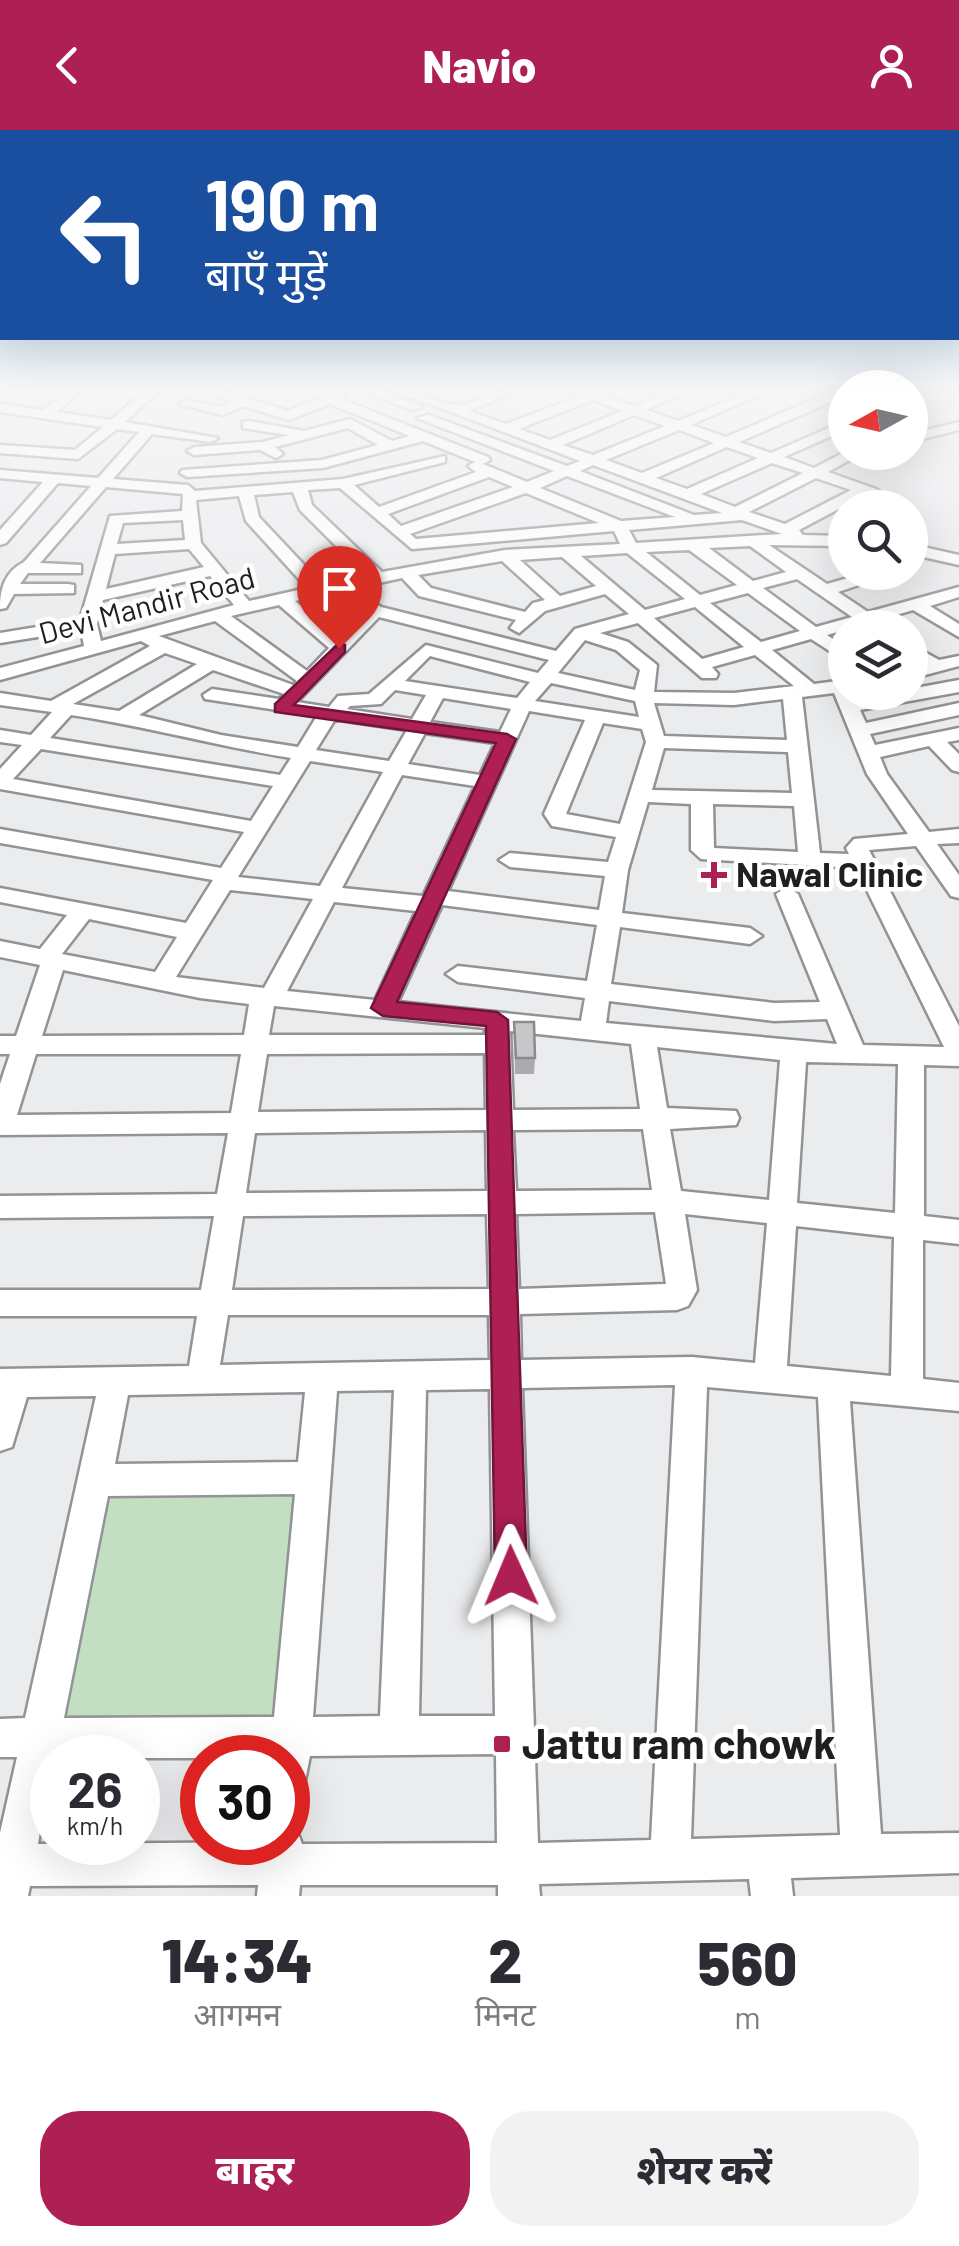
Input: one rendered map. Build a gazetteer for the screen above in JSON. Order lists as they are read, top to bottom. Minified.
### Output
{"streets":{"street":["Devi Mandir Road"]},"places":{"health":["Nawal Clinic"],"transit":["Jattu ram chowk"]},"north":"left","page":{"header":"Navio","turn":["190 m","बाएँ मुड़ें"],"speed":"26 km/h","limit":"30","eta":["14:34","आगमन","2","मिनट","560","m"],"buttons":["बाहर","शेयर करें"]}}
